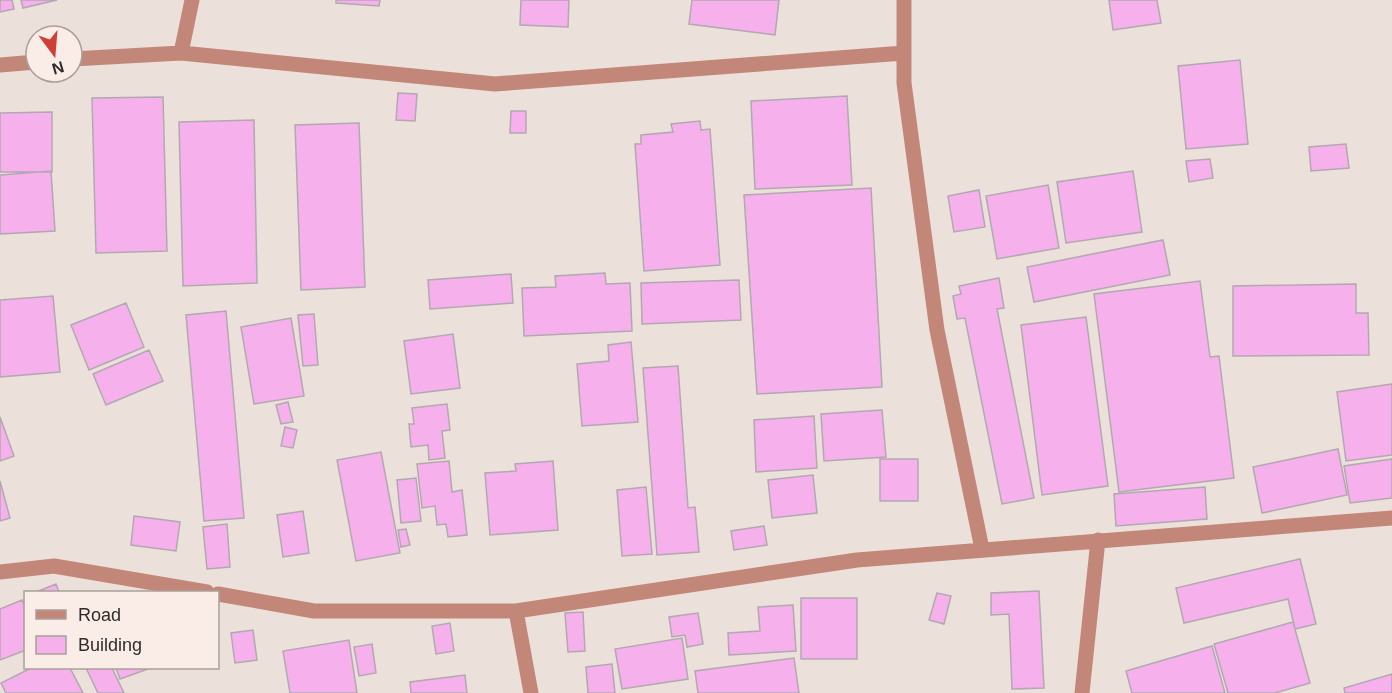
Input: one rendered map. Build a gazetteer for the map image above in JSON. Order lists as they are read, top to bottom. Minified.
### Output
{"legend":["Road","Building"],"north":"bottom"}
